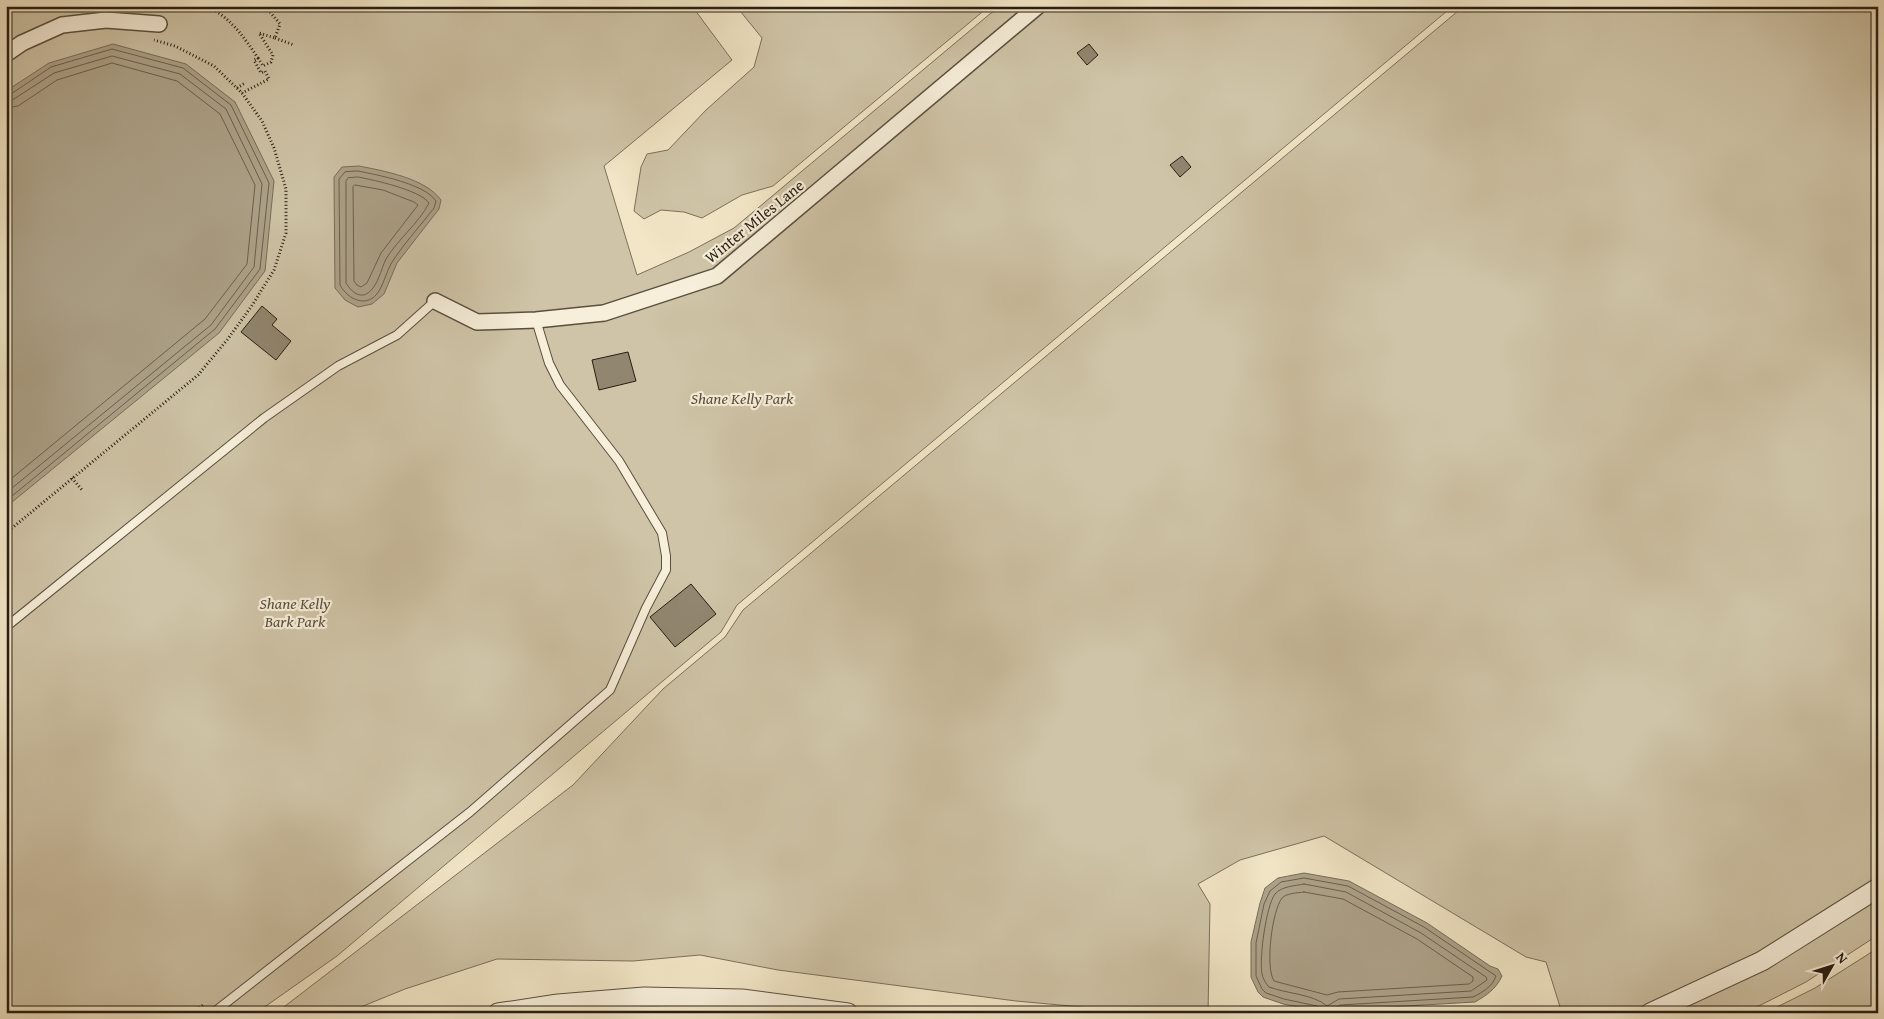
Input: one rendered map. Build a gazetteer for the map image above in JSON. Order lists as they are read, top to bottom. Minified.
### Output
{"streets":{"street":["Winter Miles Lane"]},"parks":["Shane Kelly Park","Shane Kelly Bark Park"],"north":"top right"}
